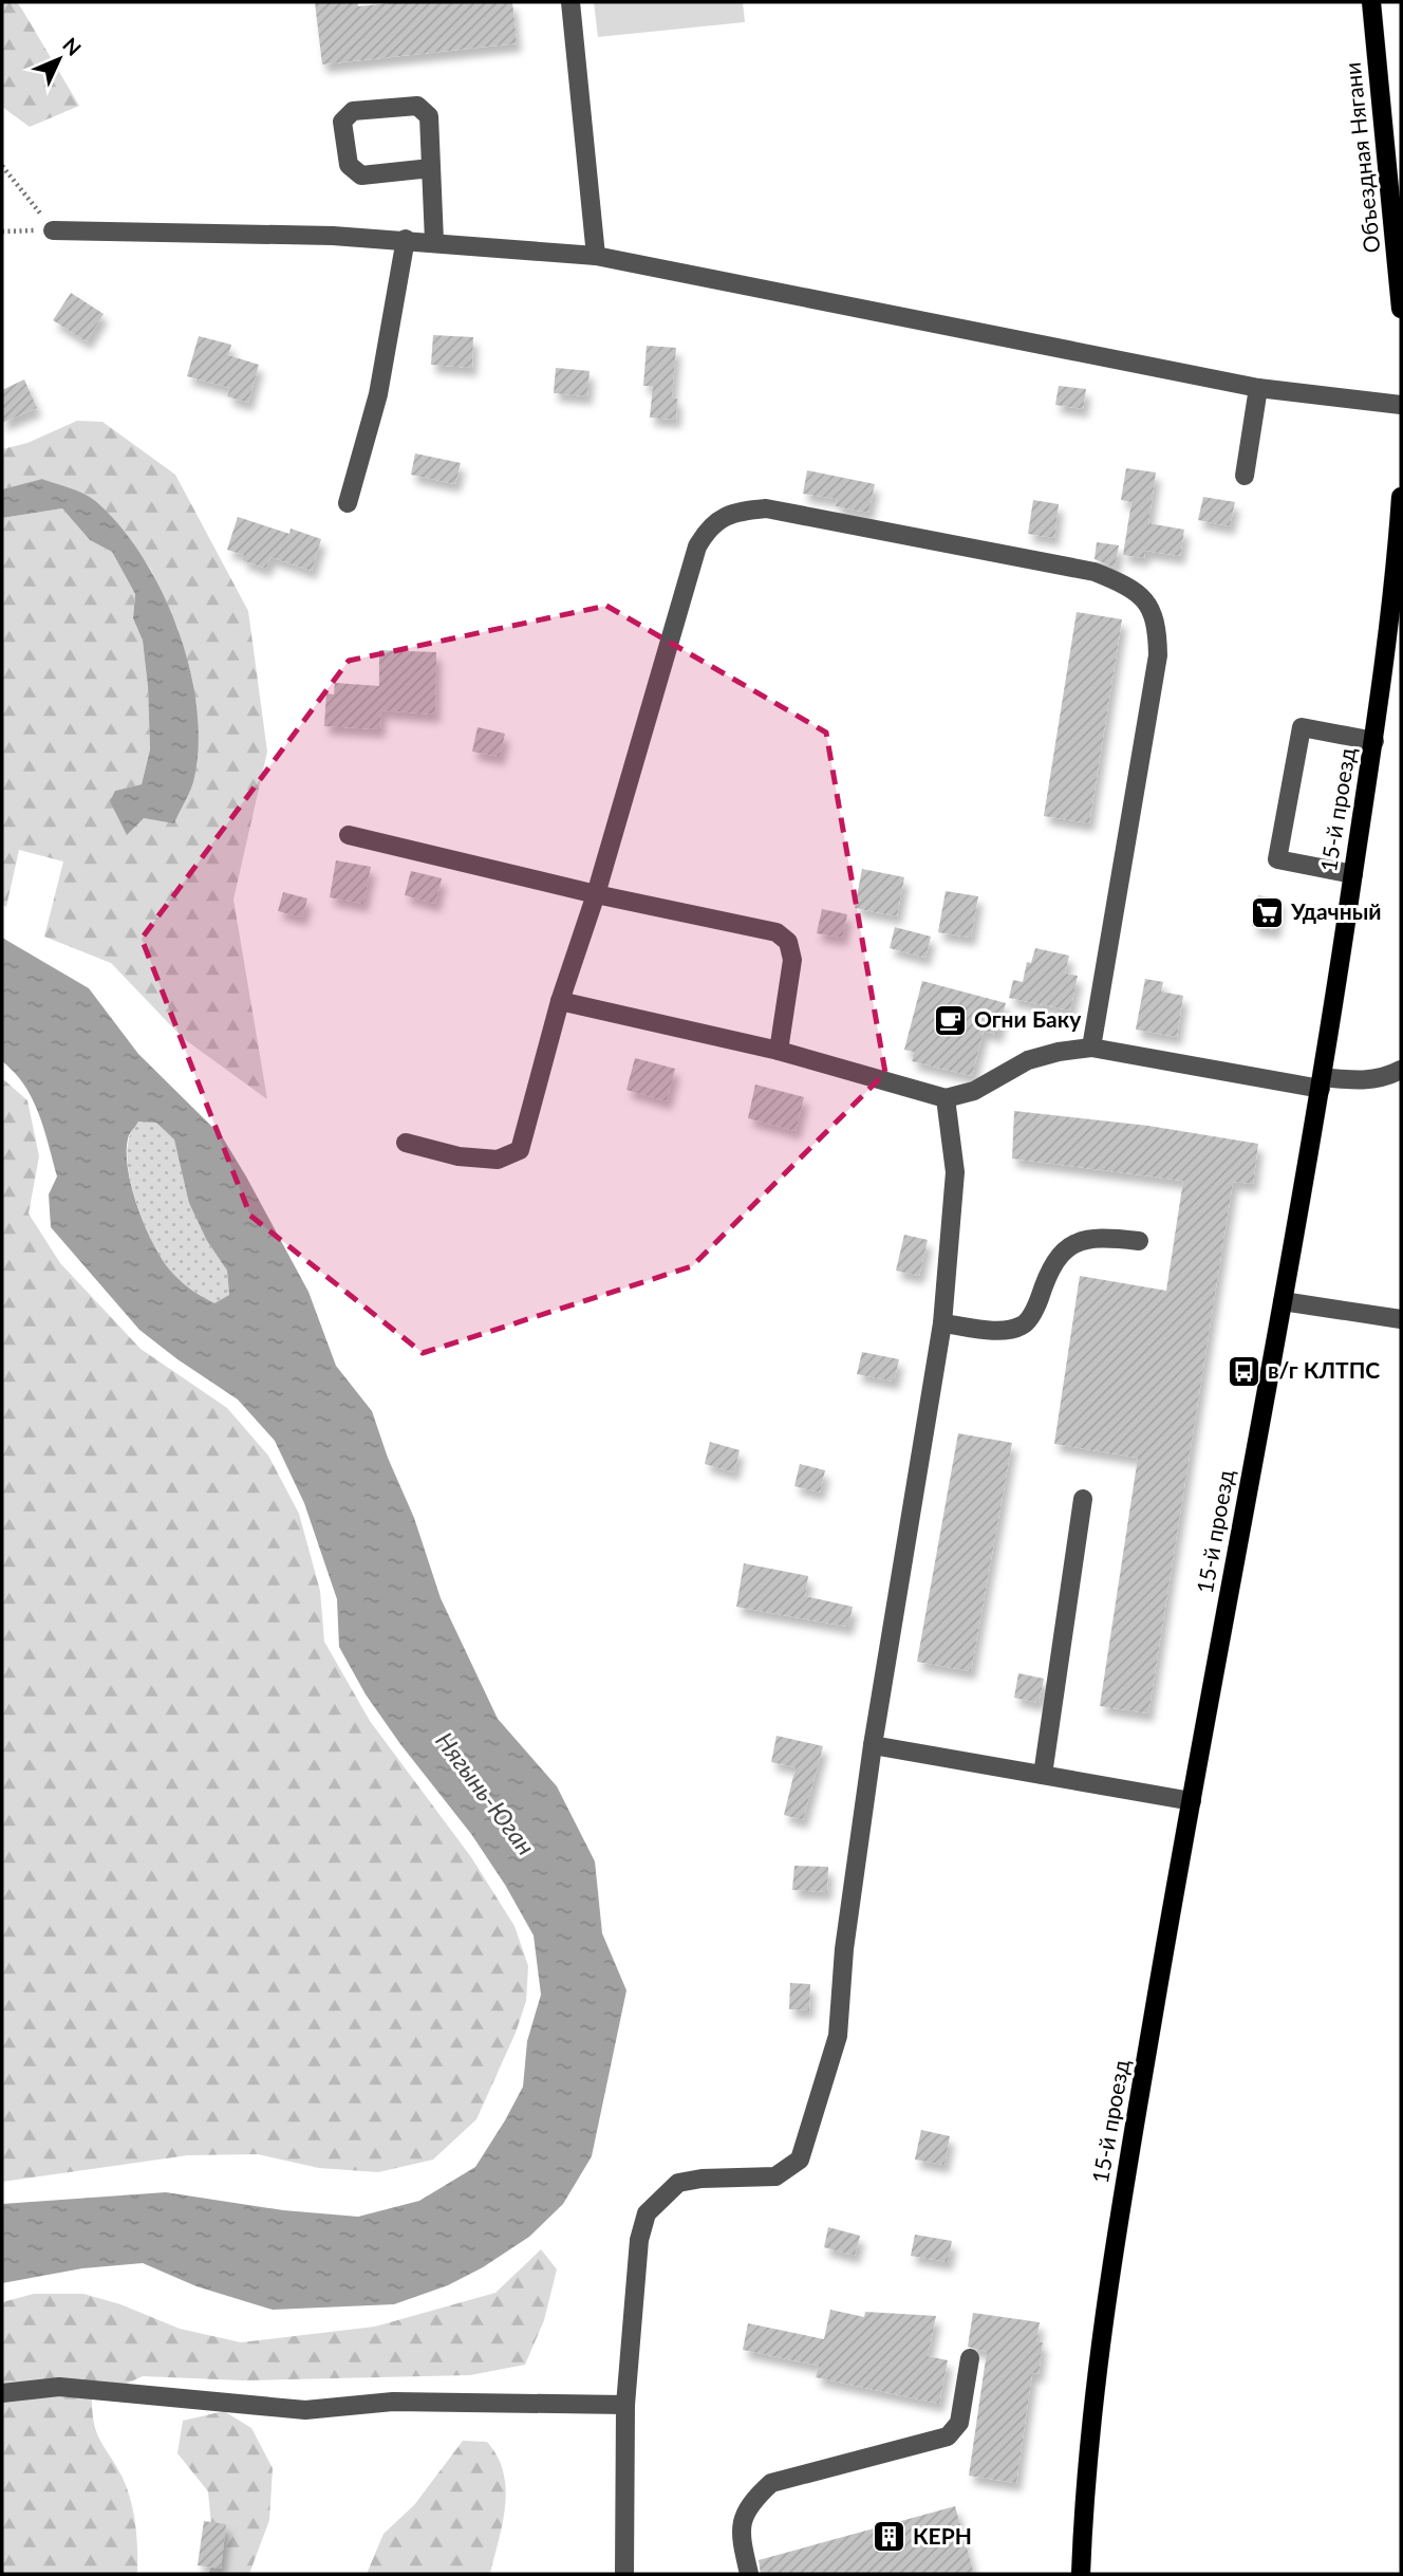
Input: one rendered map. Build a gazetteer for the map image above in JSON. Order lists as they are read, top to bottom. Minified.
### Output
{"streets":{"main road":["Объездная Нягани","15-й проезд"]},"water":["Нягынь-Юган"],"places":{"supermarket":["Удачный"],"cafe":["Огни Баку"],"bus stop":["в/г КЛТПС"],"building":["КЕРН"]},"north":"top right"}
